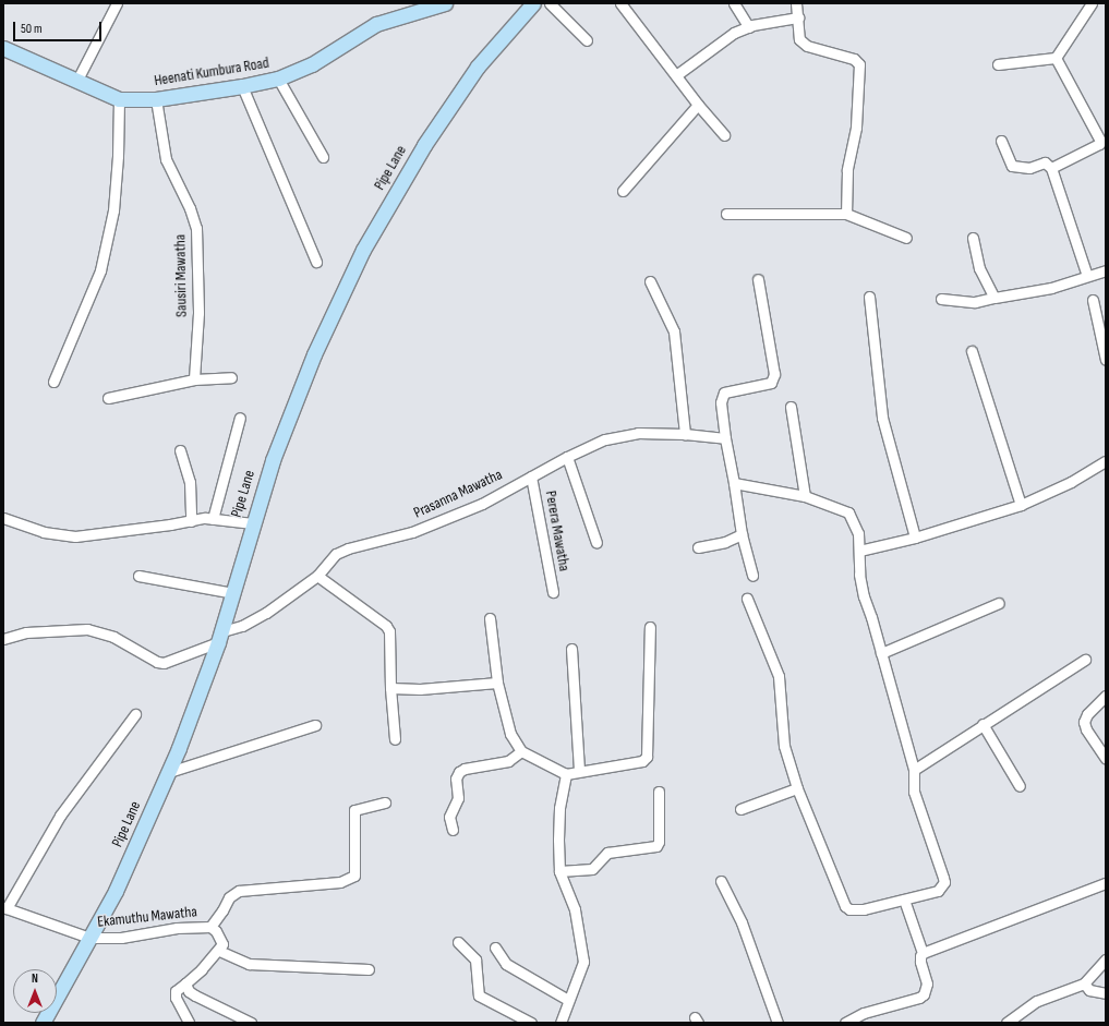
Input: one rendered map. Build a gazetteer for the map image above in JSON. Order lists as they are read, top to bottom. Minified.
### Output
{"streets":{"street":["Heenati Kumbura Road","Pipe Lane","Sausiri Mawatha","Prasanna Mawatha","Perera Mawatha","Ekamuthu Mawatha"]},"crossings":[["Heenati Kumbura Road","Sausiri Mawatha"],["Pipe Lane","Prasanna Mawatha"],["Pipe Lane","Ekamuthu Mawatha"],["Prasanna Mawatha","Perera Mawatha"]],"scale_bar":"50 m","north":"top"}
